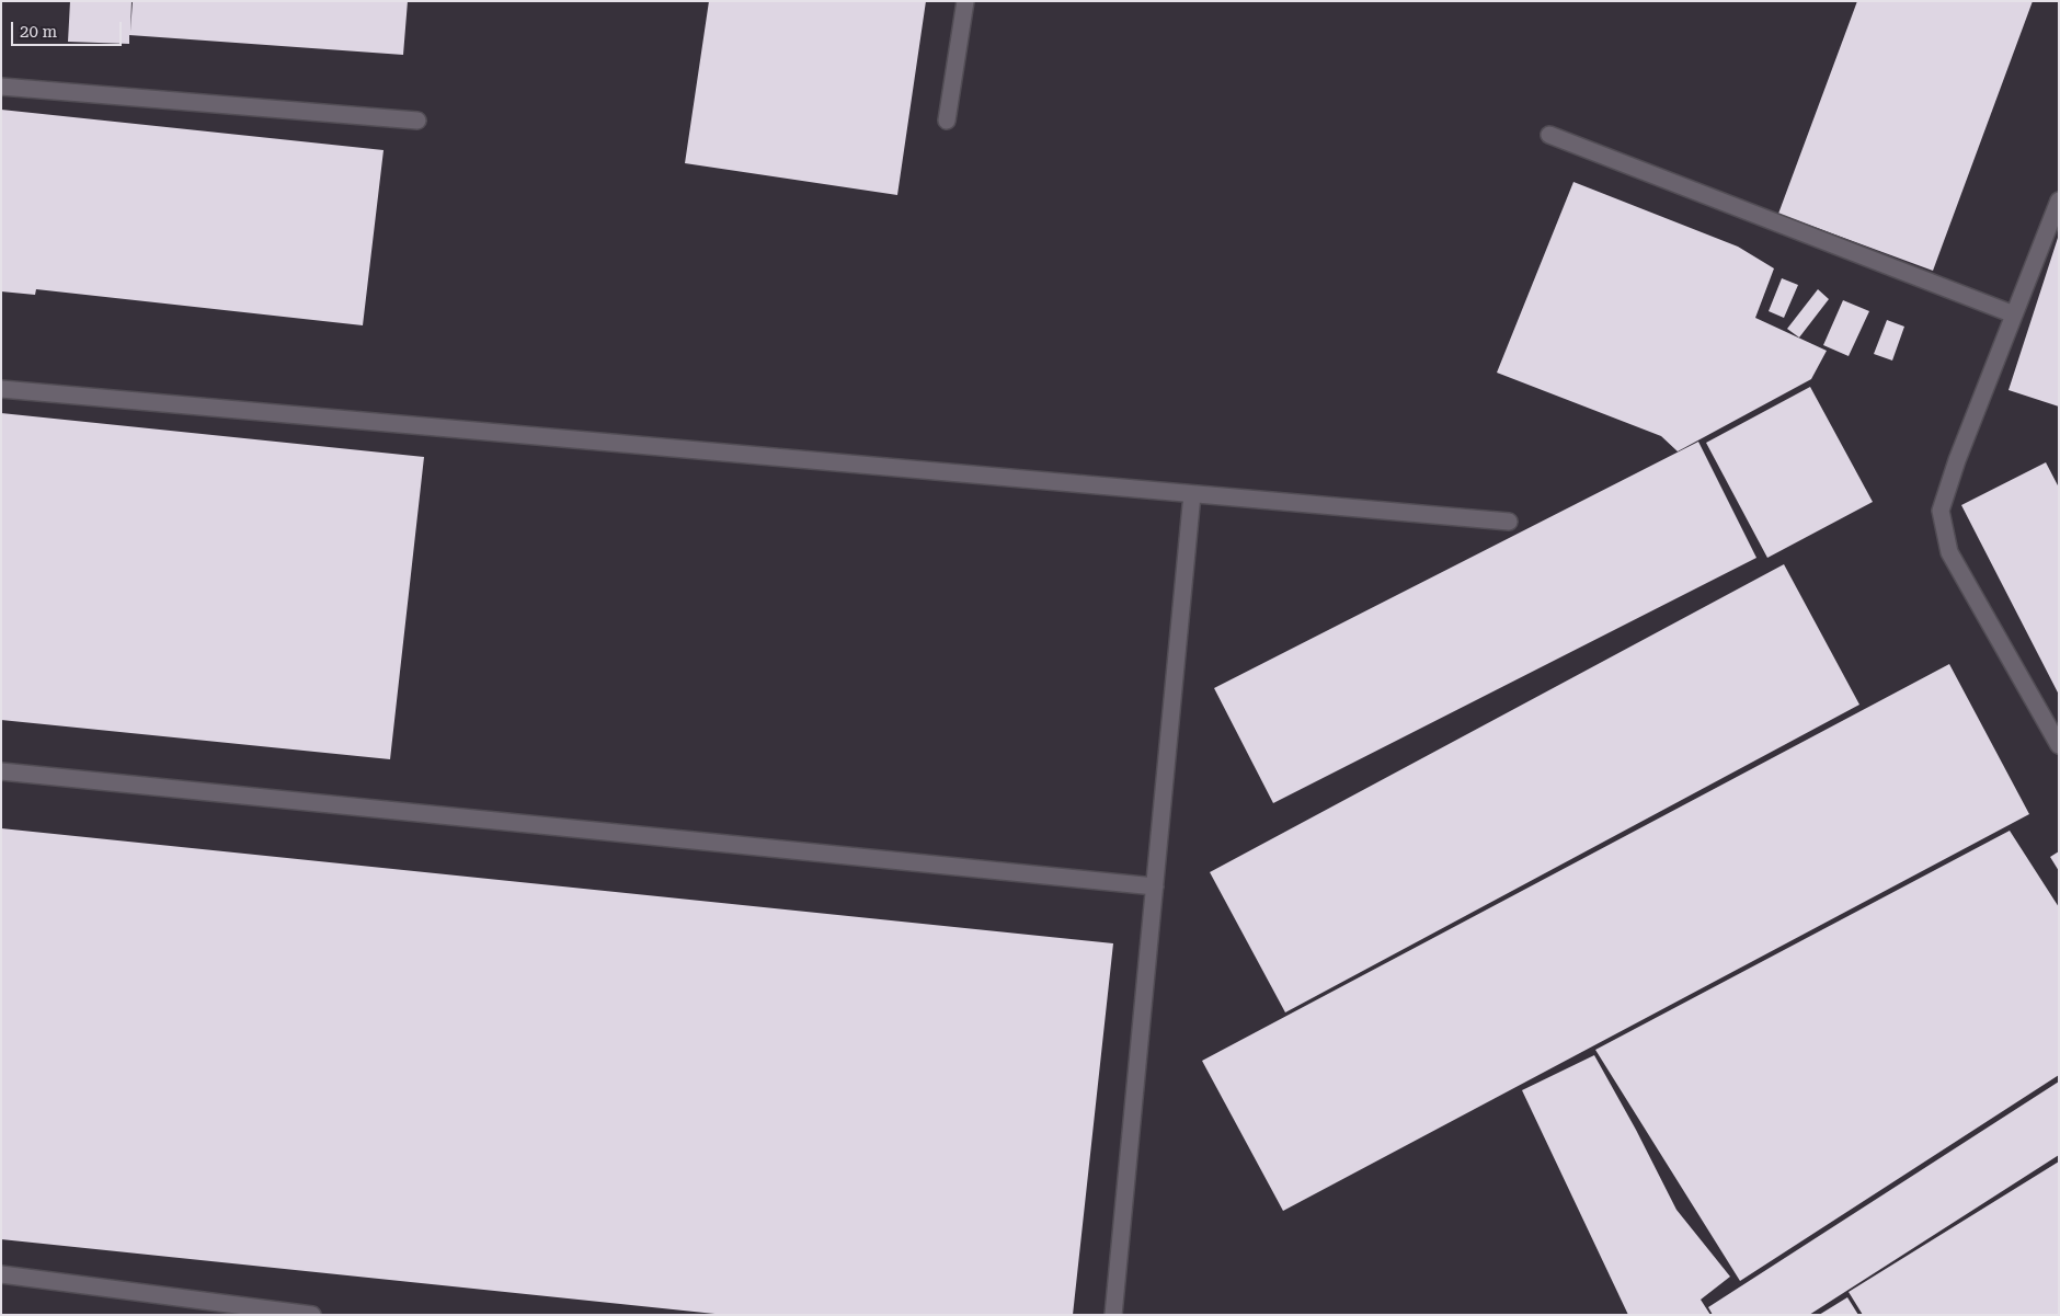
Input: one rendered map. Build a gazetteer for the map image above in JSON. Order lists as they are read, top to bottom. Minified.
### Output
{"scale_bar":"20 m"}
